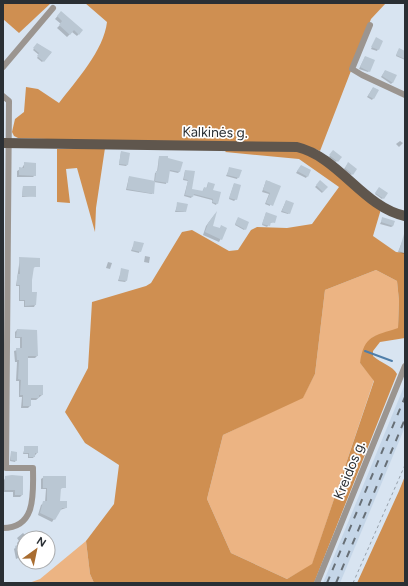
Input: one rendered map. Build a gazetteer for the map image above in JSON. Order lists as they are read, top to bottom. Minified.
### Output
{"streets":{"main road":["Kalkinės g."],"street":["Kreidos g."]},"north":"top right"}
